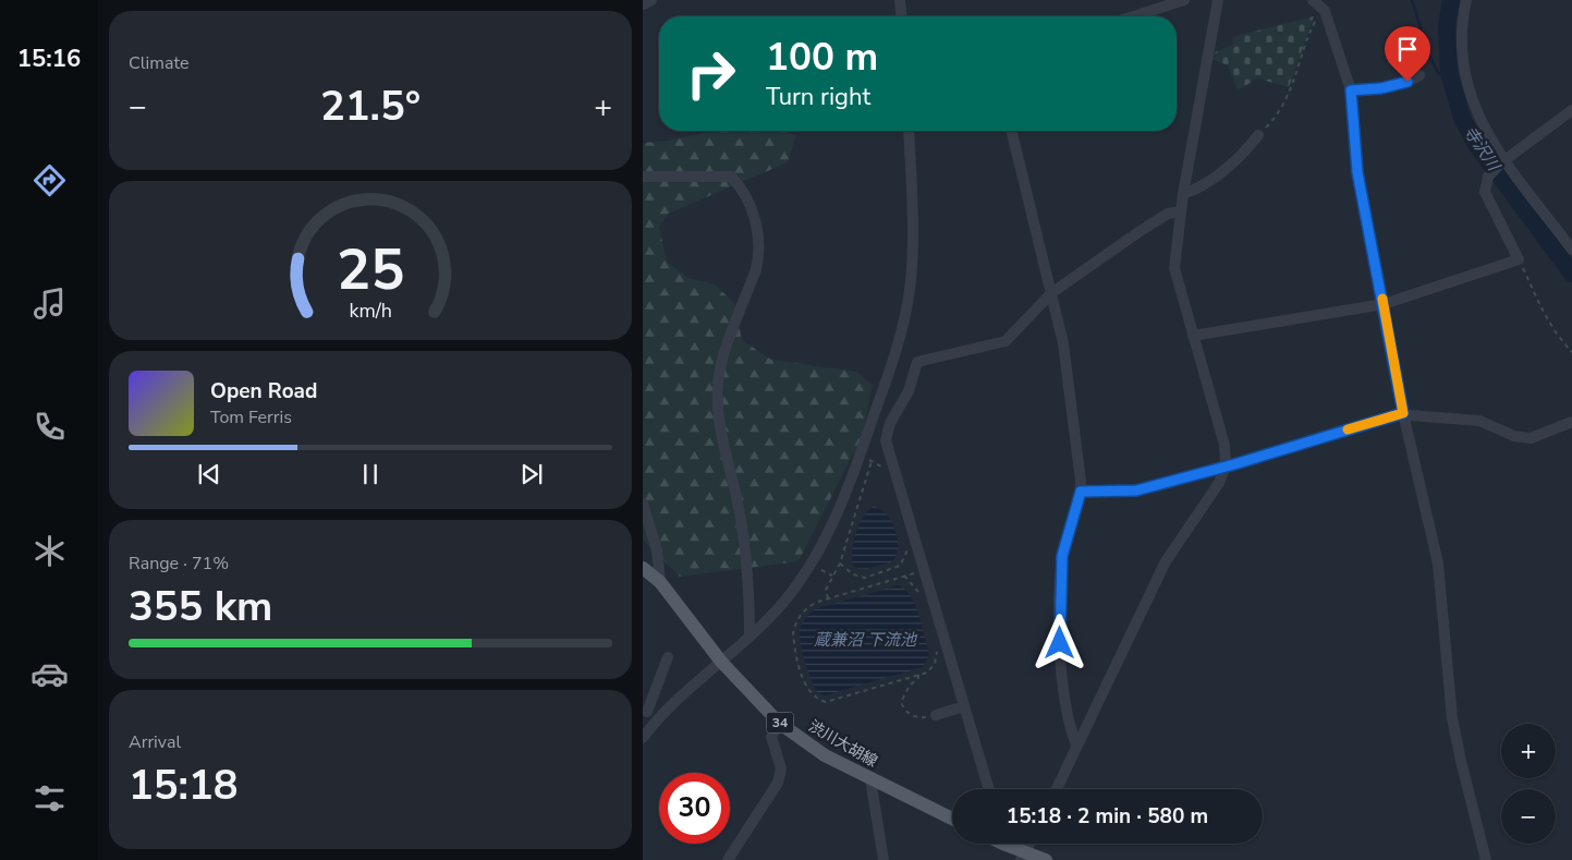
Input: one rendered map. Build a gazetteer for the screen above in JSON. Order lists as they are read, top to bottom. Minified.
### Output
{"streets":{"main road":["34","渋川大胡線"]},"water":["寺沢川","蔵兼沼 下流池"],"page":{"tabs":"15:16","tile":["Climate",["Range · 71%","355 km"],["Arrival","15:18"]],"turn":["100 m","Turn right"],"heat":["−","21.5°","+"],"song":["Open Road","Tom Ferris"],"map_buttons":["+","−"],"limit":"30","trip":"15:18 · 2 min · 580 m","gauge":["25","km/h"]}}
